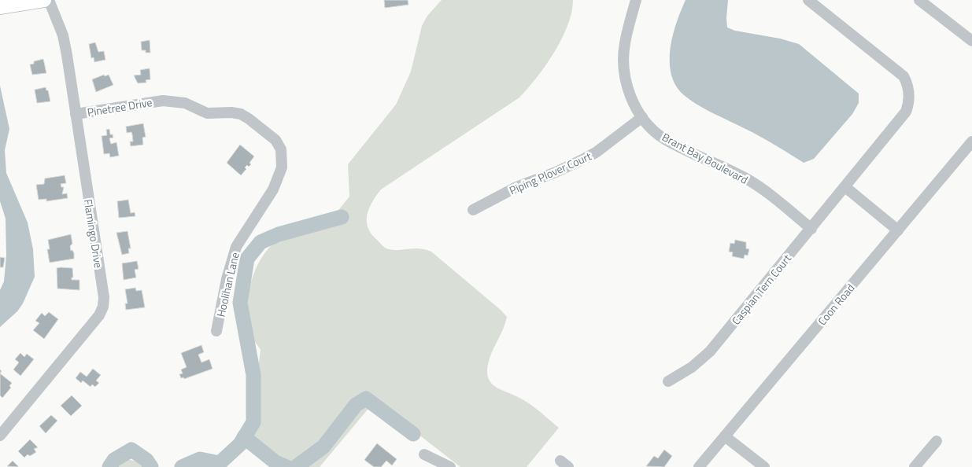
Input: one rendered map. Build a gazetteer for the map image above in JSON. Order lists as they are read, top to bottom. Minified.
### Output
{"streets":{"street":["Pinetree Drive","Brant Bay Boulevard","Piping Plover Court","Flamingo Drive","Hoolihan Lane","Caspian Tern Court","Coon Road"]},"crossings":[["Pinetree Drive","Flamingo Drive"],["Pinetree Drive","Hoolihan Lane"],["Brant Bay Boulevard","Piping Plover Court"],["Brant Bay Boulevard","Caspian Tern Court"]]}
